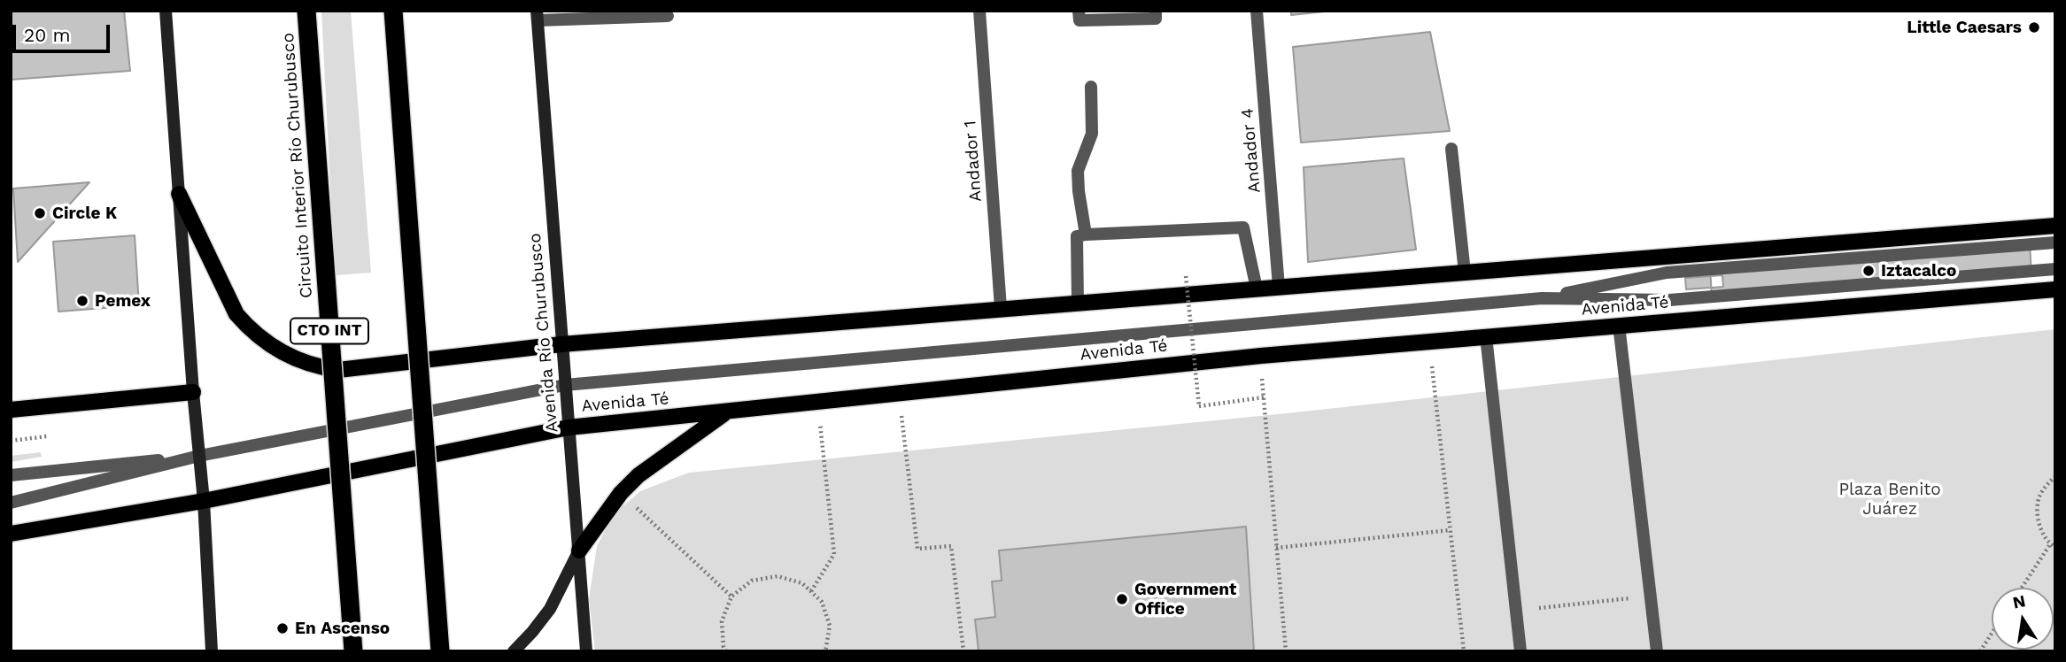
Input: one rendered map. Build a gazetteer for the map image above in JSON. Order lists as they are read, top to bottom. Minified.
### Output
{"streets":{"highway":["Circuito Interior Río Churubusco","CTO INT"],"main road":["Avenida Té","Avenida Río Churubusco"],"street":["Andador 4","Andador 1"]},"crossings":[["Avenida Té","Avenida Río Churubusco"]],"parks":["Plaza Benito Juárez"],"places":["Little Caesars","Circle K","Iztacalco","Pemex","Government Office","En Ascenso"],"scale_bar":"20 m","north":"top"}
